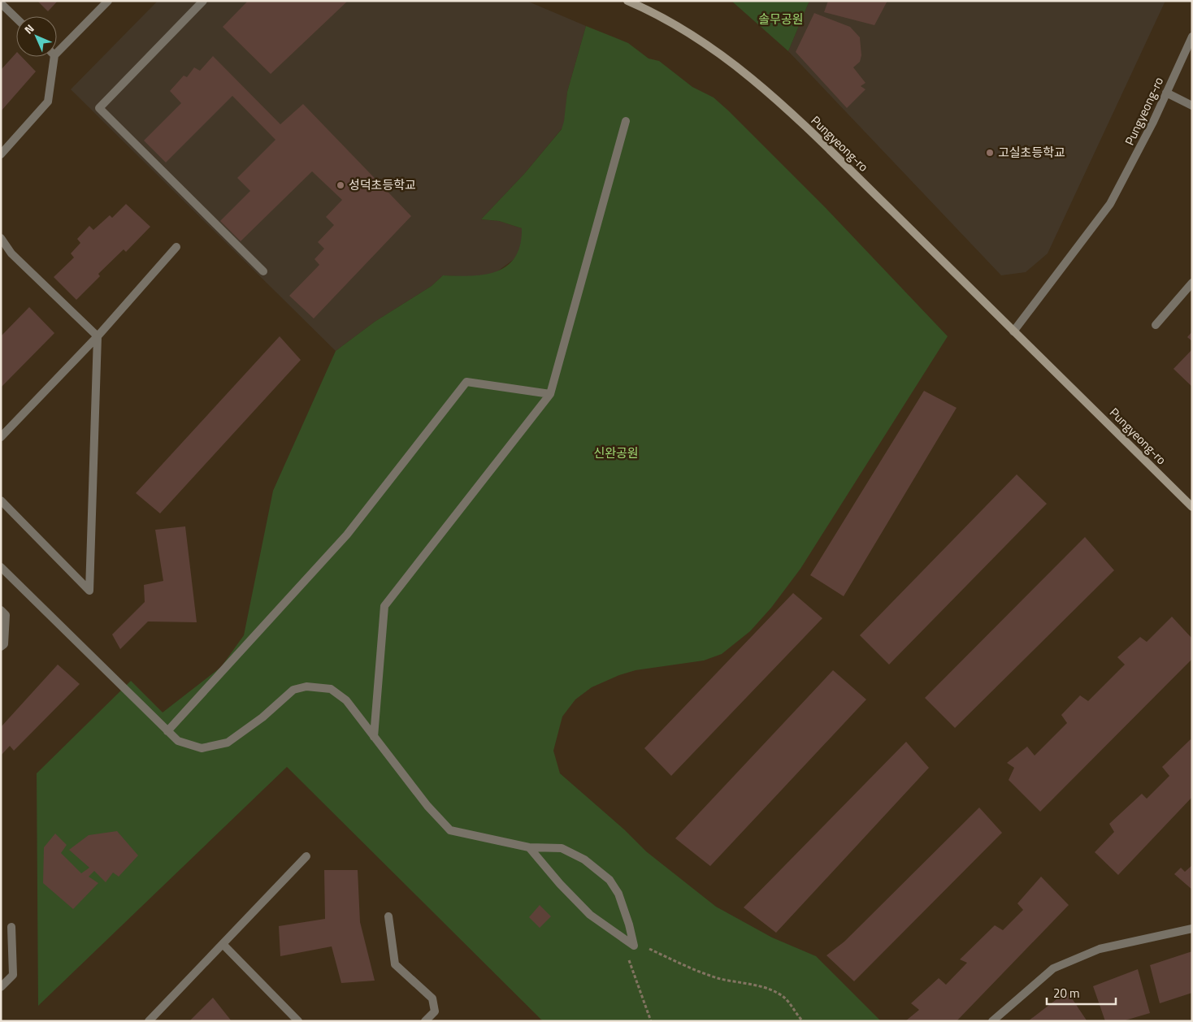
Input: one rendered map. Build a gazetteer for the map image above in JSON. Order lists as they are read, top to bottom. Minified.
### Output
{"streets":{"main road":["Pungyeong-ro"]},"parks":["솔무공원","신완공원"],"places":["고실초등학교","성덕초등학교"],"scale_bar":"20 m","north":"top left"}
